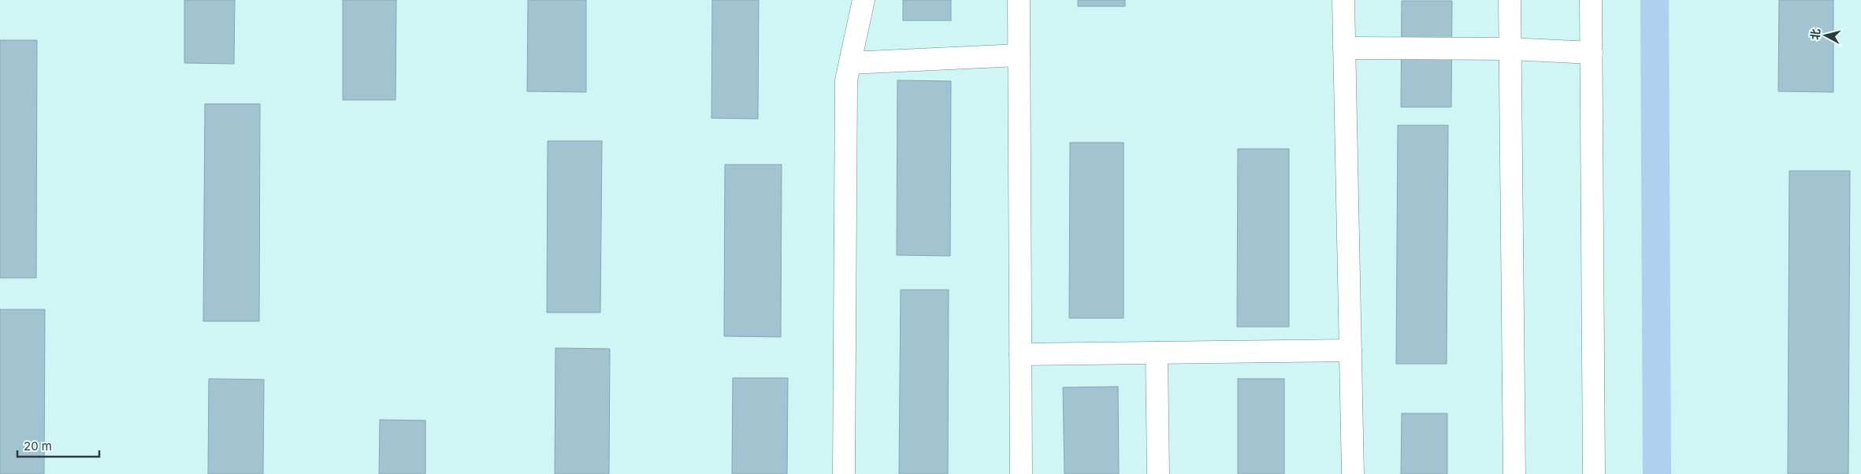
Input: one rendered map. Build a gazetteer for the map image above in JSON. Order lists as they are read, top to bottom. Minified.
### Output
{"scale_bar":"20 m","north":"left"}
